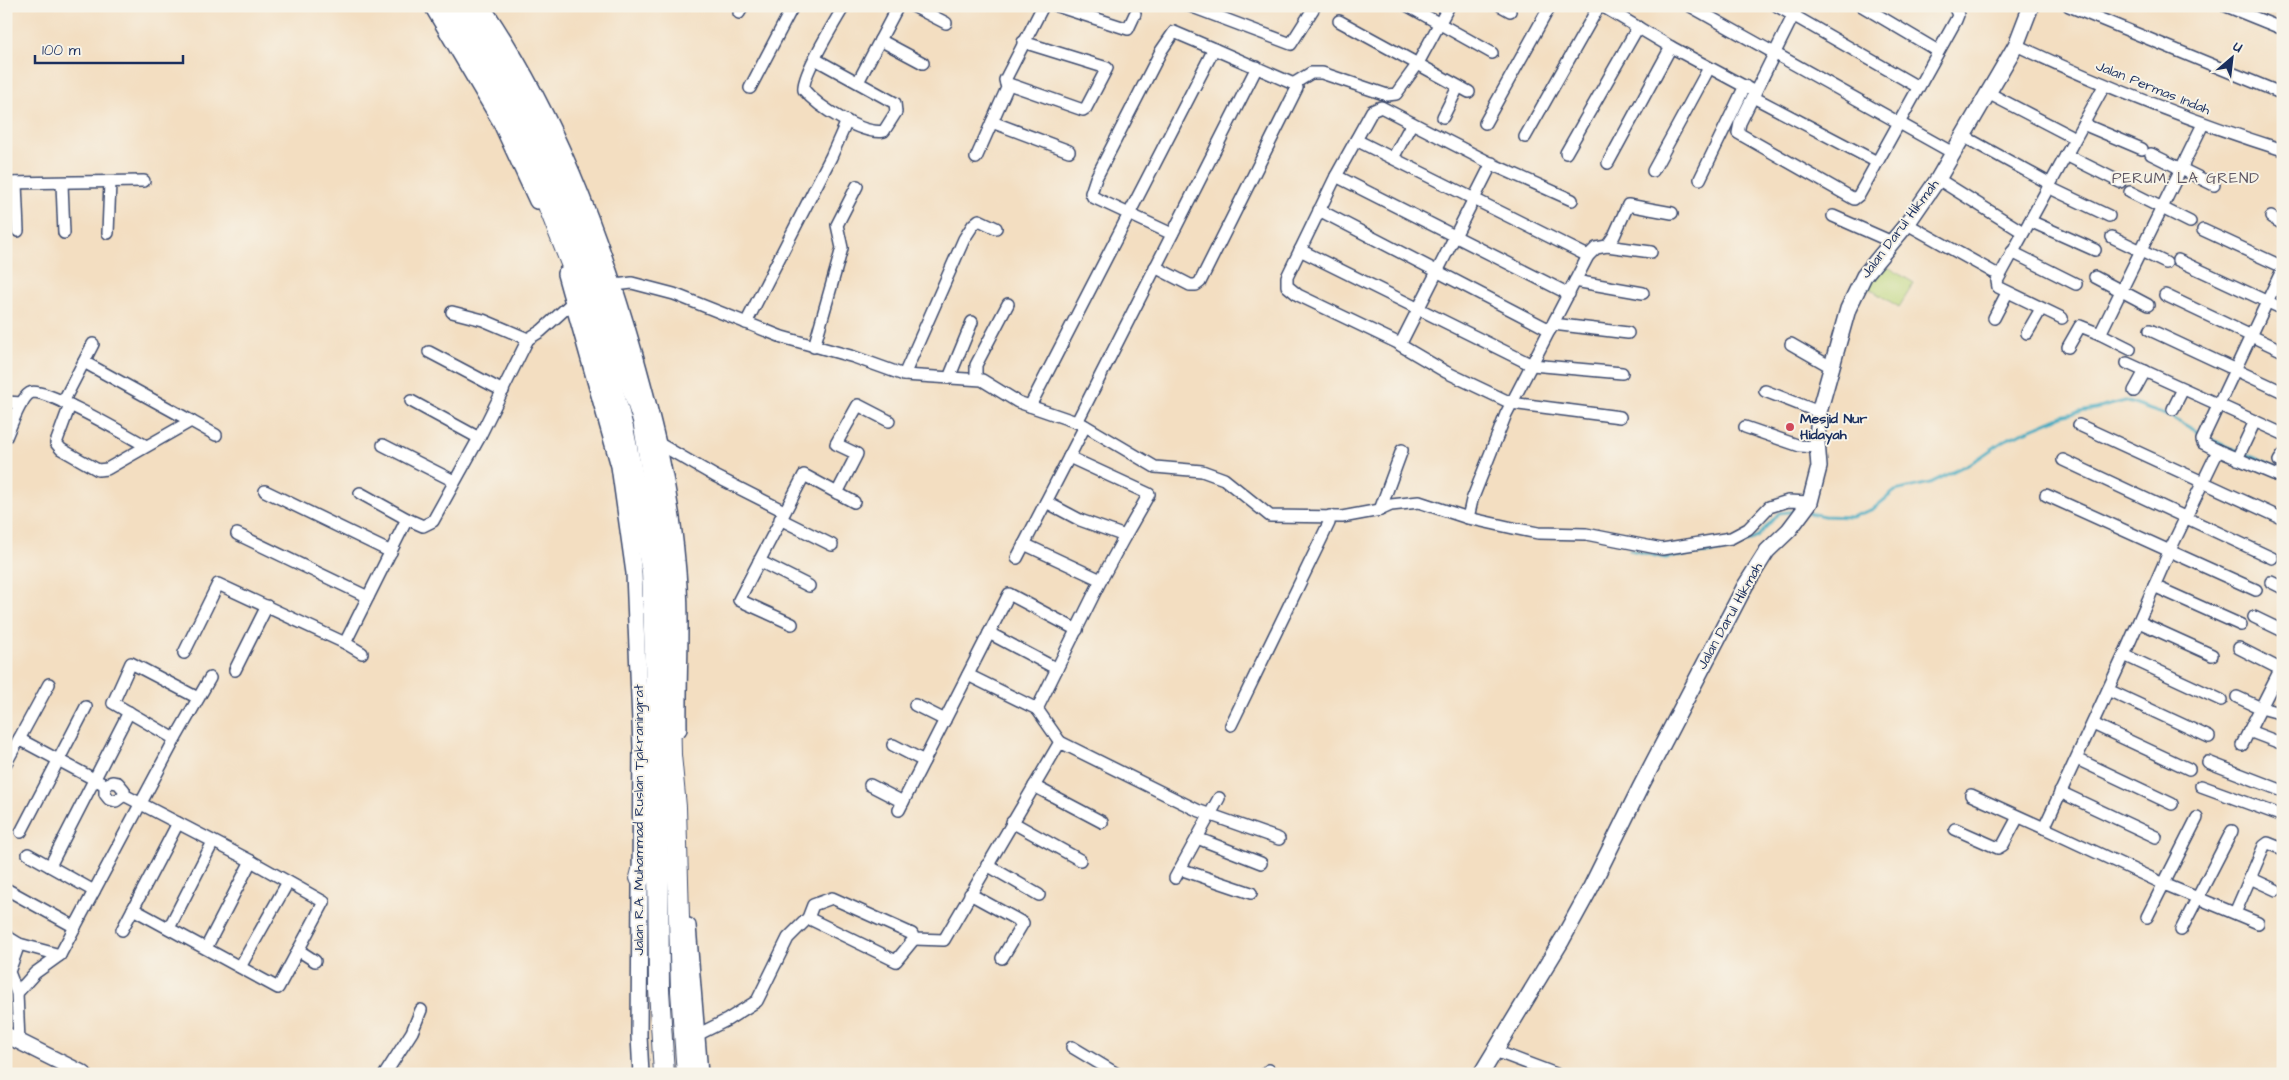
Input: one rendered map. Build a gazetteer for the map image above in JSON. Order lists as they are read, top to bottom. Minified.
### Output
{"streets":{"highway":["Jalan R.A. Muhammad Ruslan Tjakraningrat"],"street":["Jalan Permas Indah","Jalan Darul Hikmah"]},"crossings":[["Jalan Permas Indah","Jalan Darul Hikmah"]],"districts":["PERUM. LA GREND"],"places":["Mesjid Nur Hidayah"],"scale_bar":"100 m","north":"top right"}
